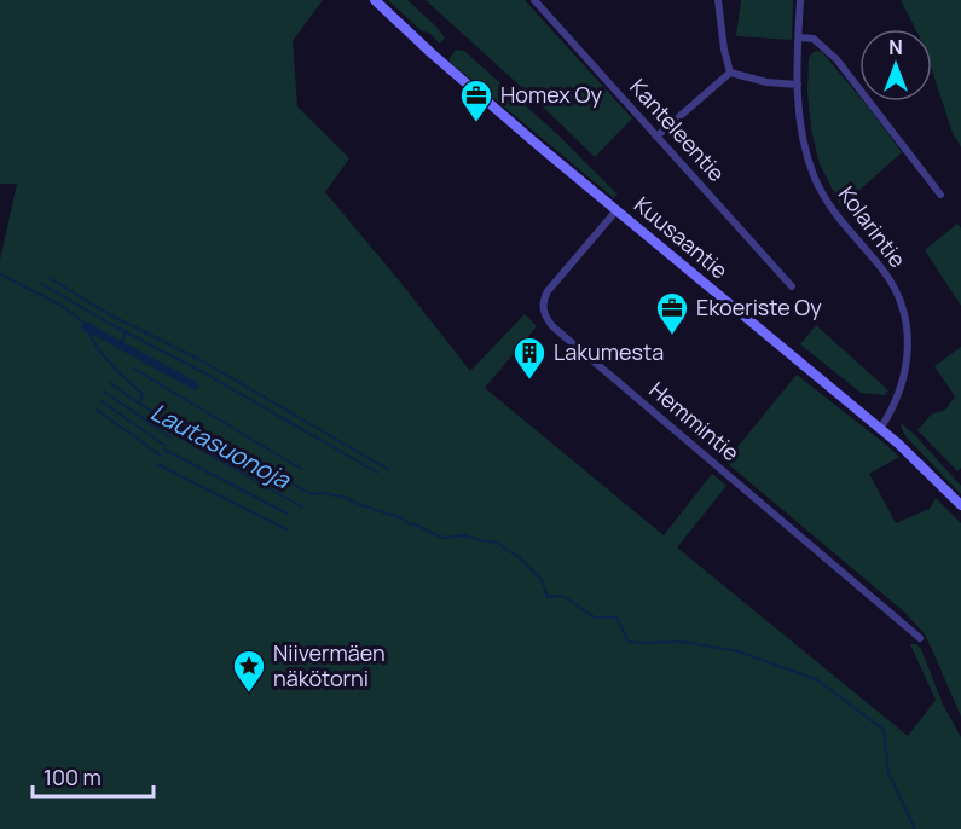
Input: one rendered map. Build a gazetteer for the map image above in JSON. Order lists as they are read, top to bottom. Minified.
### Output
{"streets":{"main road":["Kuusaantie"],"street":["Kanteleentie","Kolarintie","Hemmintie"]},"crossings":[["Kolarintie","Kuusaantie"],["Kuusaantie","Hemmintie"]],"water":["Lautasuonoja"],"places":{"office":["Homex Oy","Ekoeriste Oy"],"building":["Lakumesta"],"place":["Niivermäen näkötorni"]},"scale_bar":"100 m","north":"top"}
